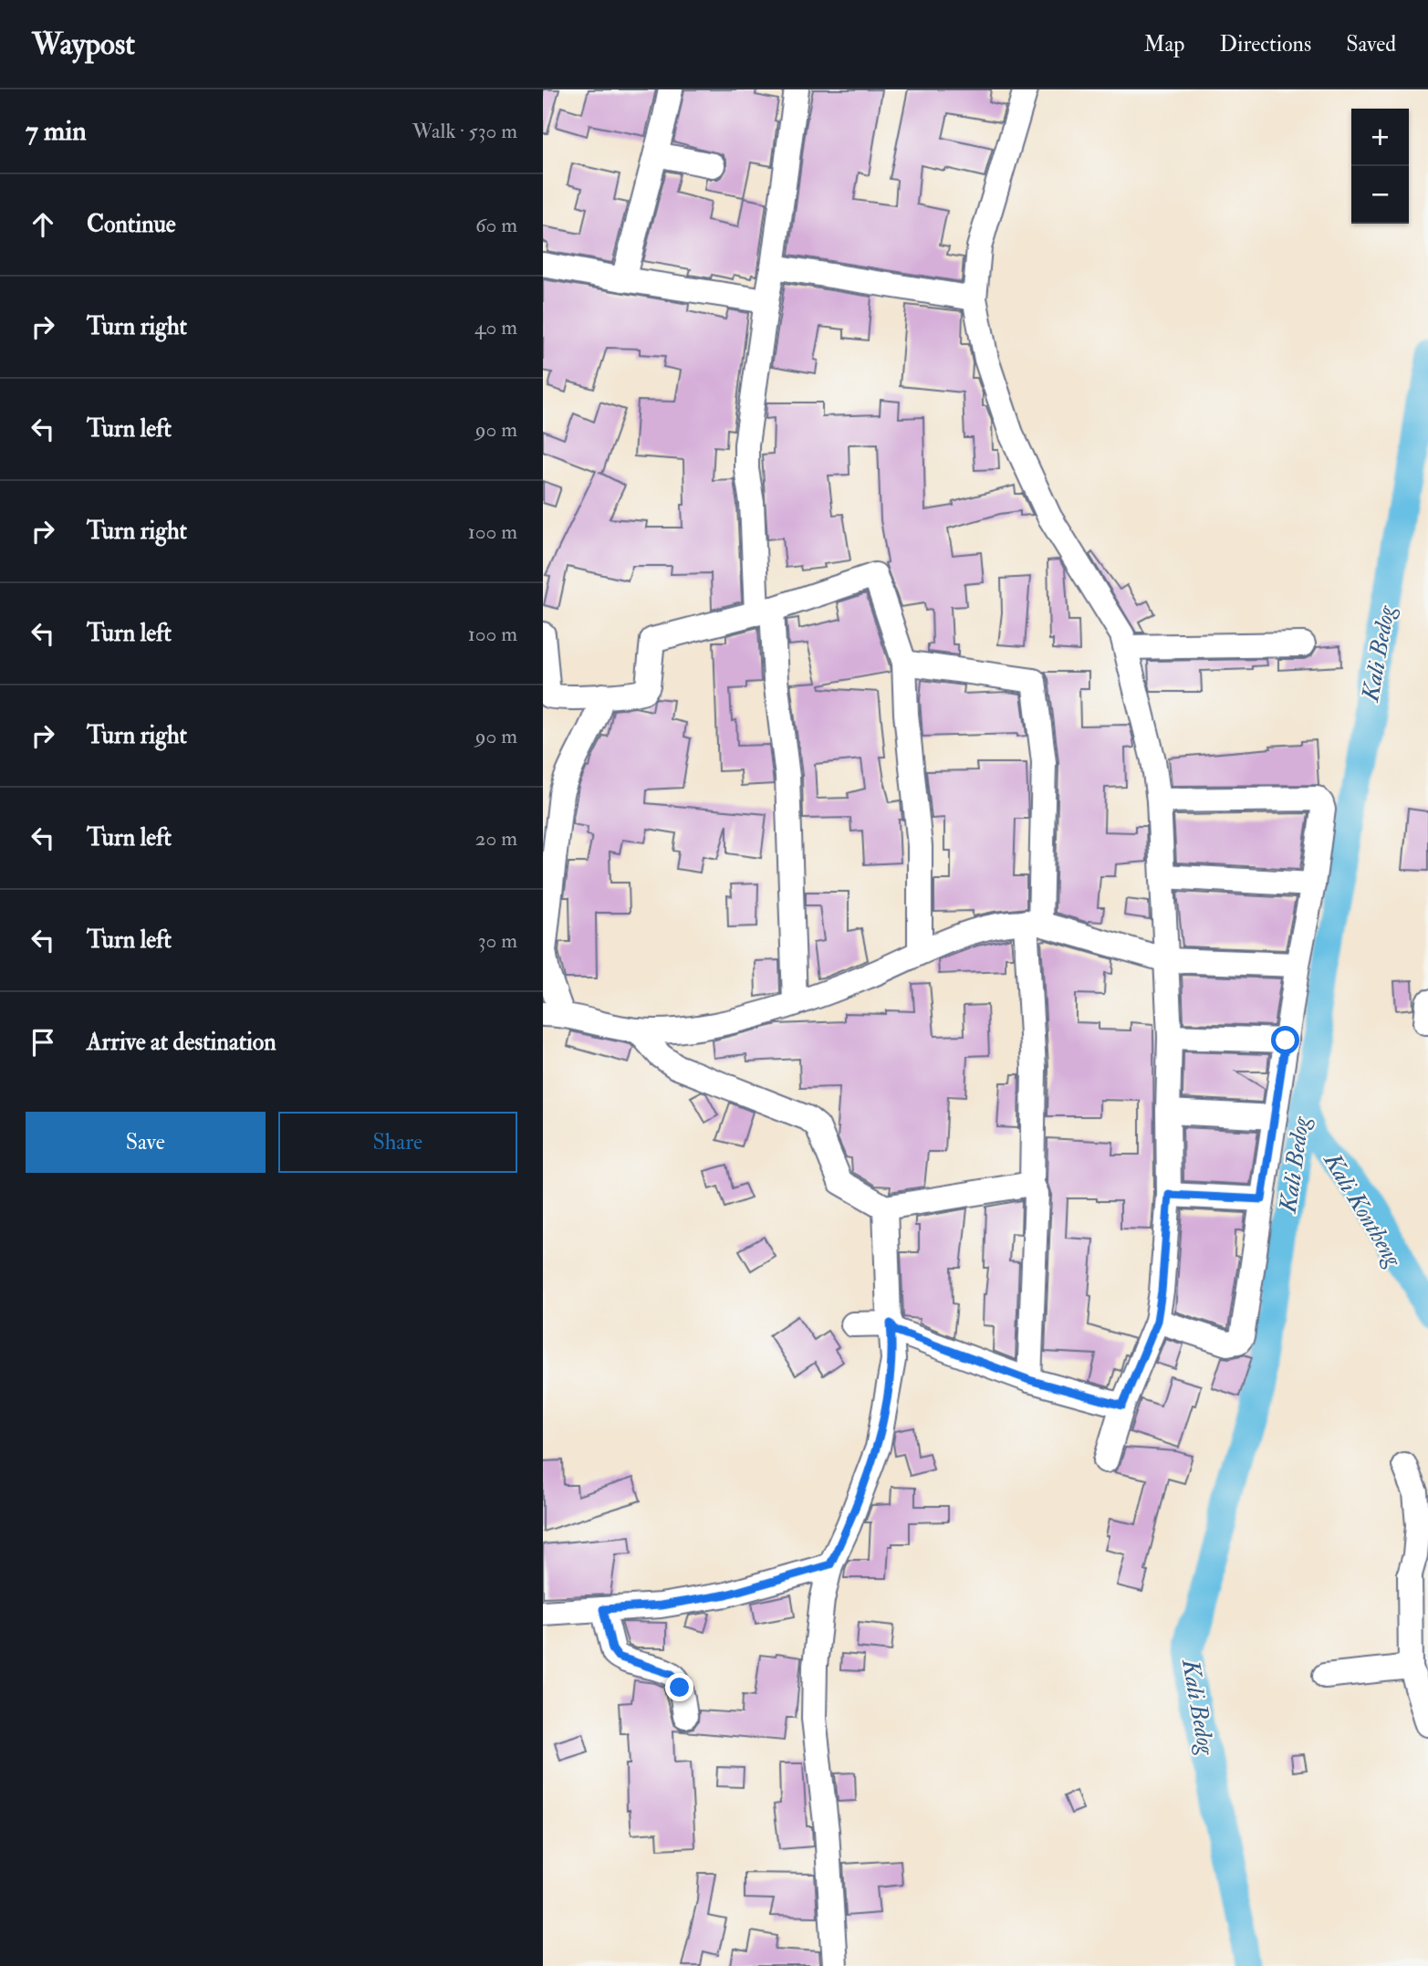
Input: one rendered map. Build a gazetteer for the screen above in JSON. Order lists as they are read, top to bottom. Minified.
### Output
{"water":["Kali Bedog","Kali Kontheng"],"page":{"header":"Waypost","nav":["Map","Directions","Saved"],"heading":["7 min","Walk · 530 m"],"map_buttons":["+","−"],"list":[["Continue","60 m"],["Turn right","40 m"],["Turn left","90 m"],["Turn right","100 m"],["Turn left","100 m"],["Turn right","90 m"],["Turn left","20 m"],["Turn left","30 m"],"Arrive at destination"],"buttons":["Save","Share"]}}
